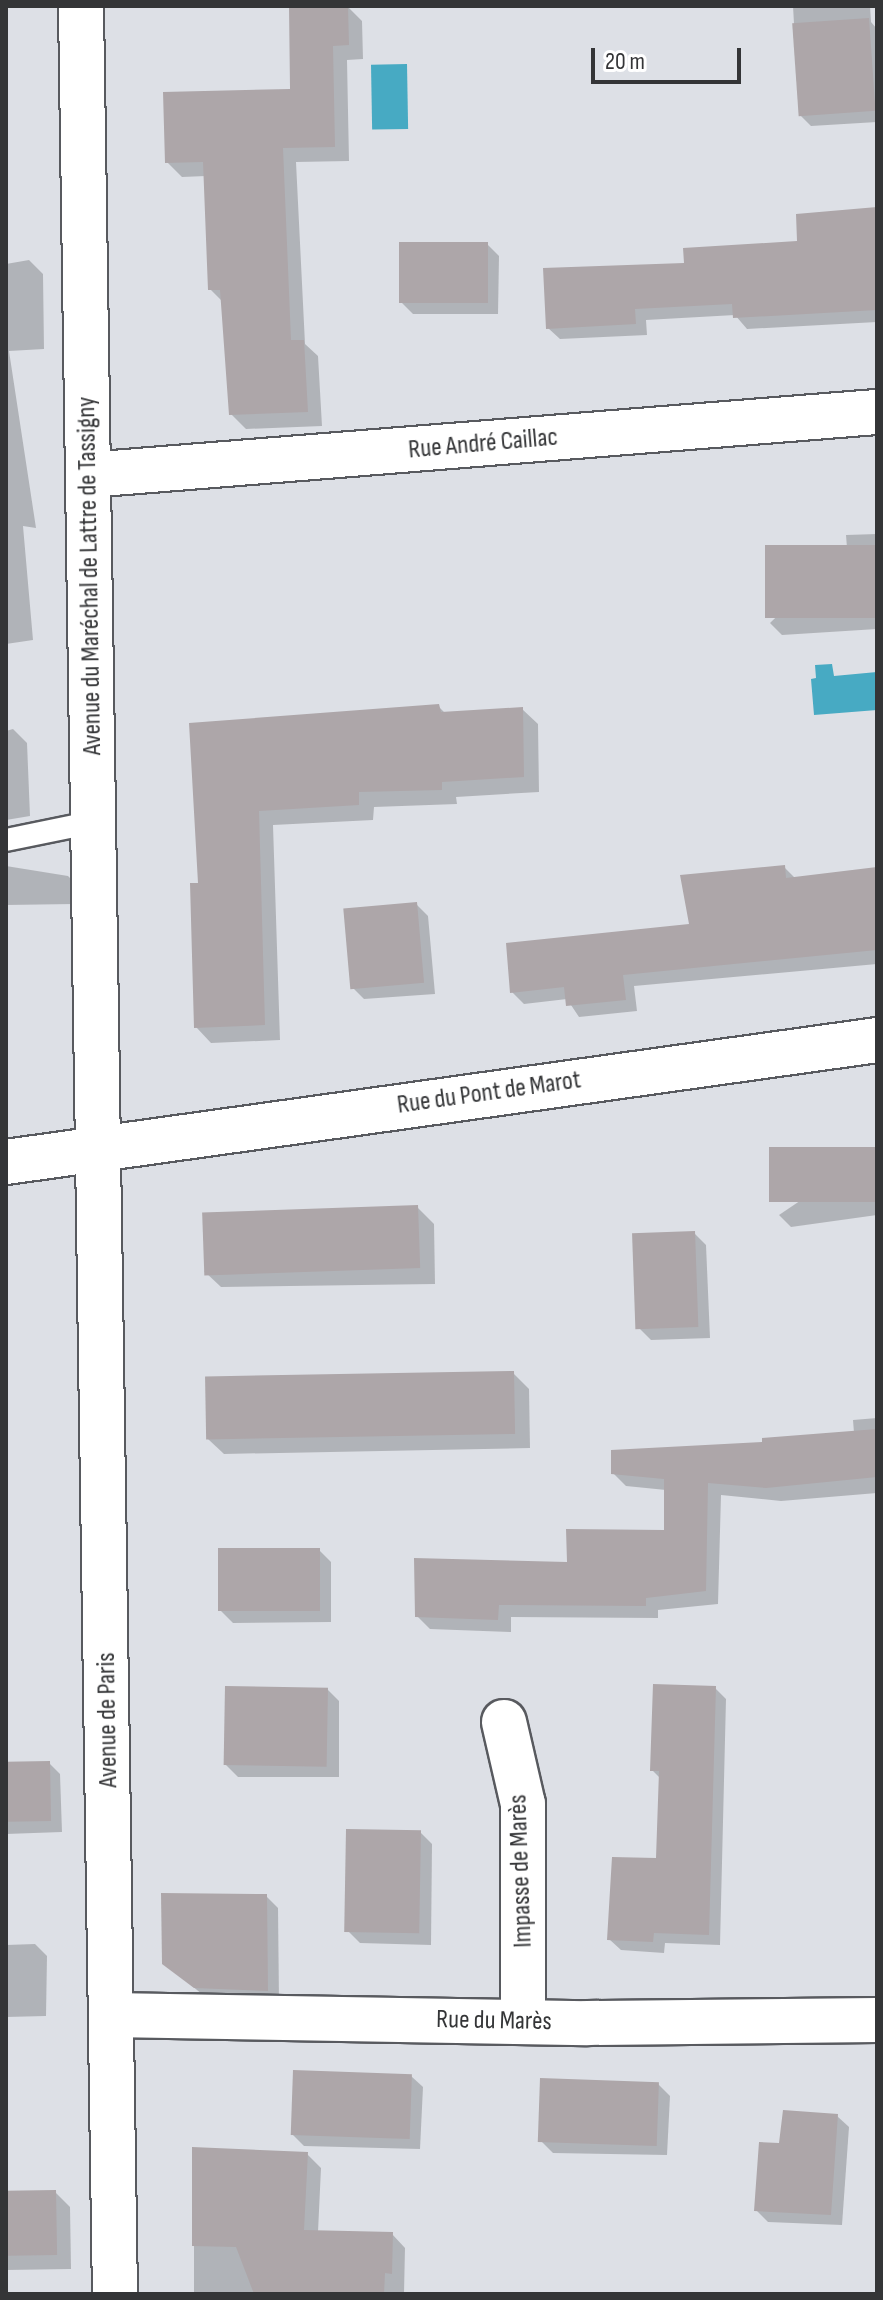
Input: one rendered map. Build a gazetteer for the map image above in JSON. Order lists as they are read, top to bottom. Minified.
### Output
{"streets":{"street":["Rue André Caillac","Avenue du Maréchal de Lattre de Tassigny","Rue du Pont de Marot","Avenue de Paris","Impasse de Marès","Rue du Marès"]},"crossings":[["Rue André Caillac","Avenue du Maréchal de Lattre de Tassigny"],["Avenue du Maréchal de Lattre de Tassigny","Rue du Pont de Marot"],["Avenue du Maréchal de Lattre de Tassigny","Avenue de Paris"],["Rue du Pont de Marot","Avenue de Paris"],["Avenue de Paris","Rue du Marès"],["Impasse de Marès","Rue du Marès"]],"scale_bar":"20 m"}
